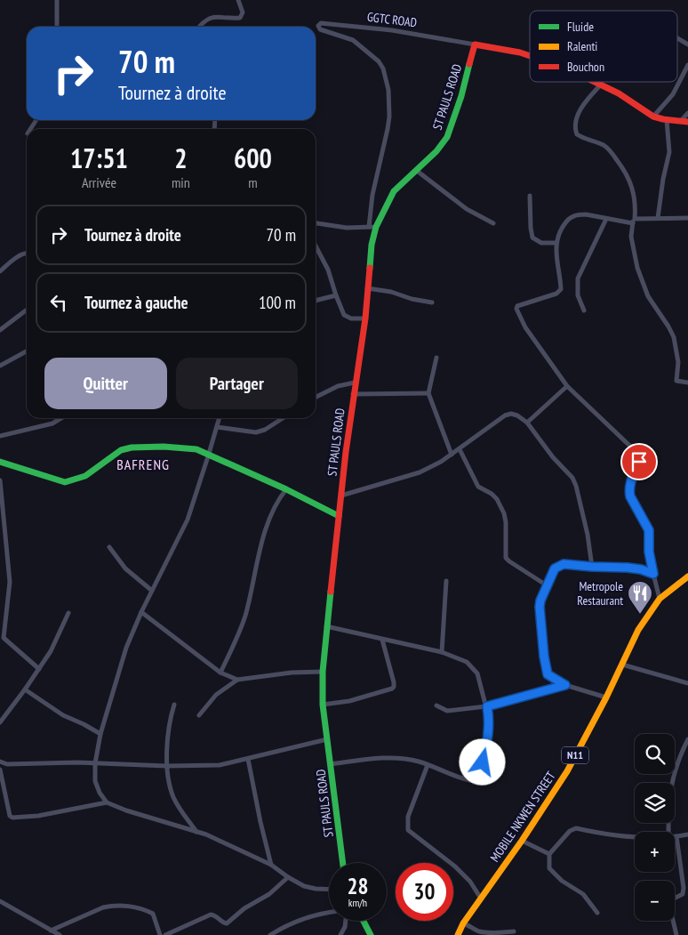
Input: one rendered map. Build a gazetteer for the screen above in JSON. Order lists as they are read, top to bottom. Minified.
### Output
{"streets":{"main road":["GGTC ROAD","ST PAULS ROAD","N11","MOBILE NKWEN STREET"]},"crossings":[["GGTC ROAD","ST PAULS ROAD"]],"districts":["BAFRENG"],"places":{"restaurant":["Metropole Restaurant"]},"legend":["Fluide","Ralenti","Bouchon"],"page":{"turn":["70 m","Tournez à droite"],"eta":["17:51","Arrivée","2","min","600","m"],"list":[{"name":"Tournez à droite","value":"70 m"},{"name":"Tournez à gauche","value":"100 m"}],"buttons":["Quitter","Partager"],"map_buttons":["+","−"],"speed":"28 km/h","limit":"30"}}
